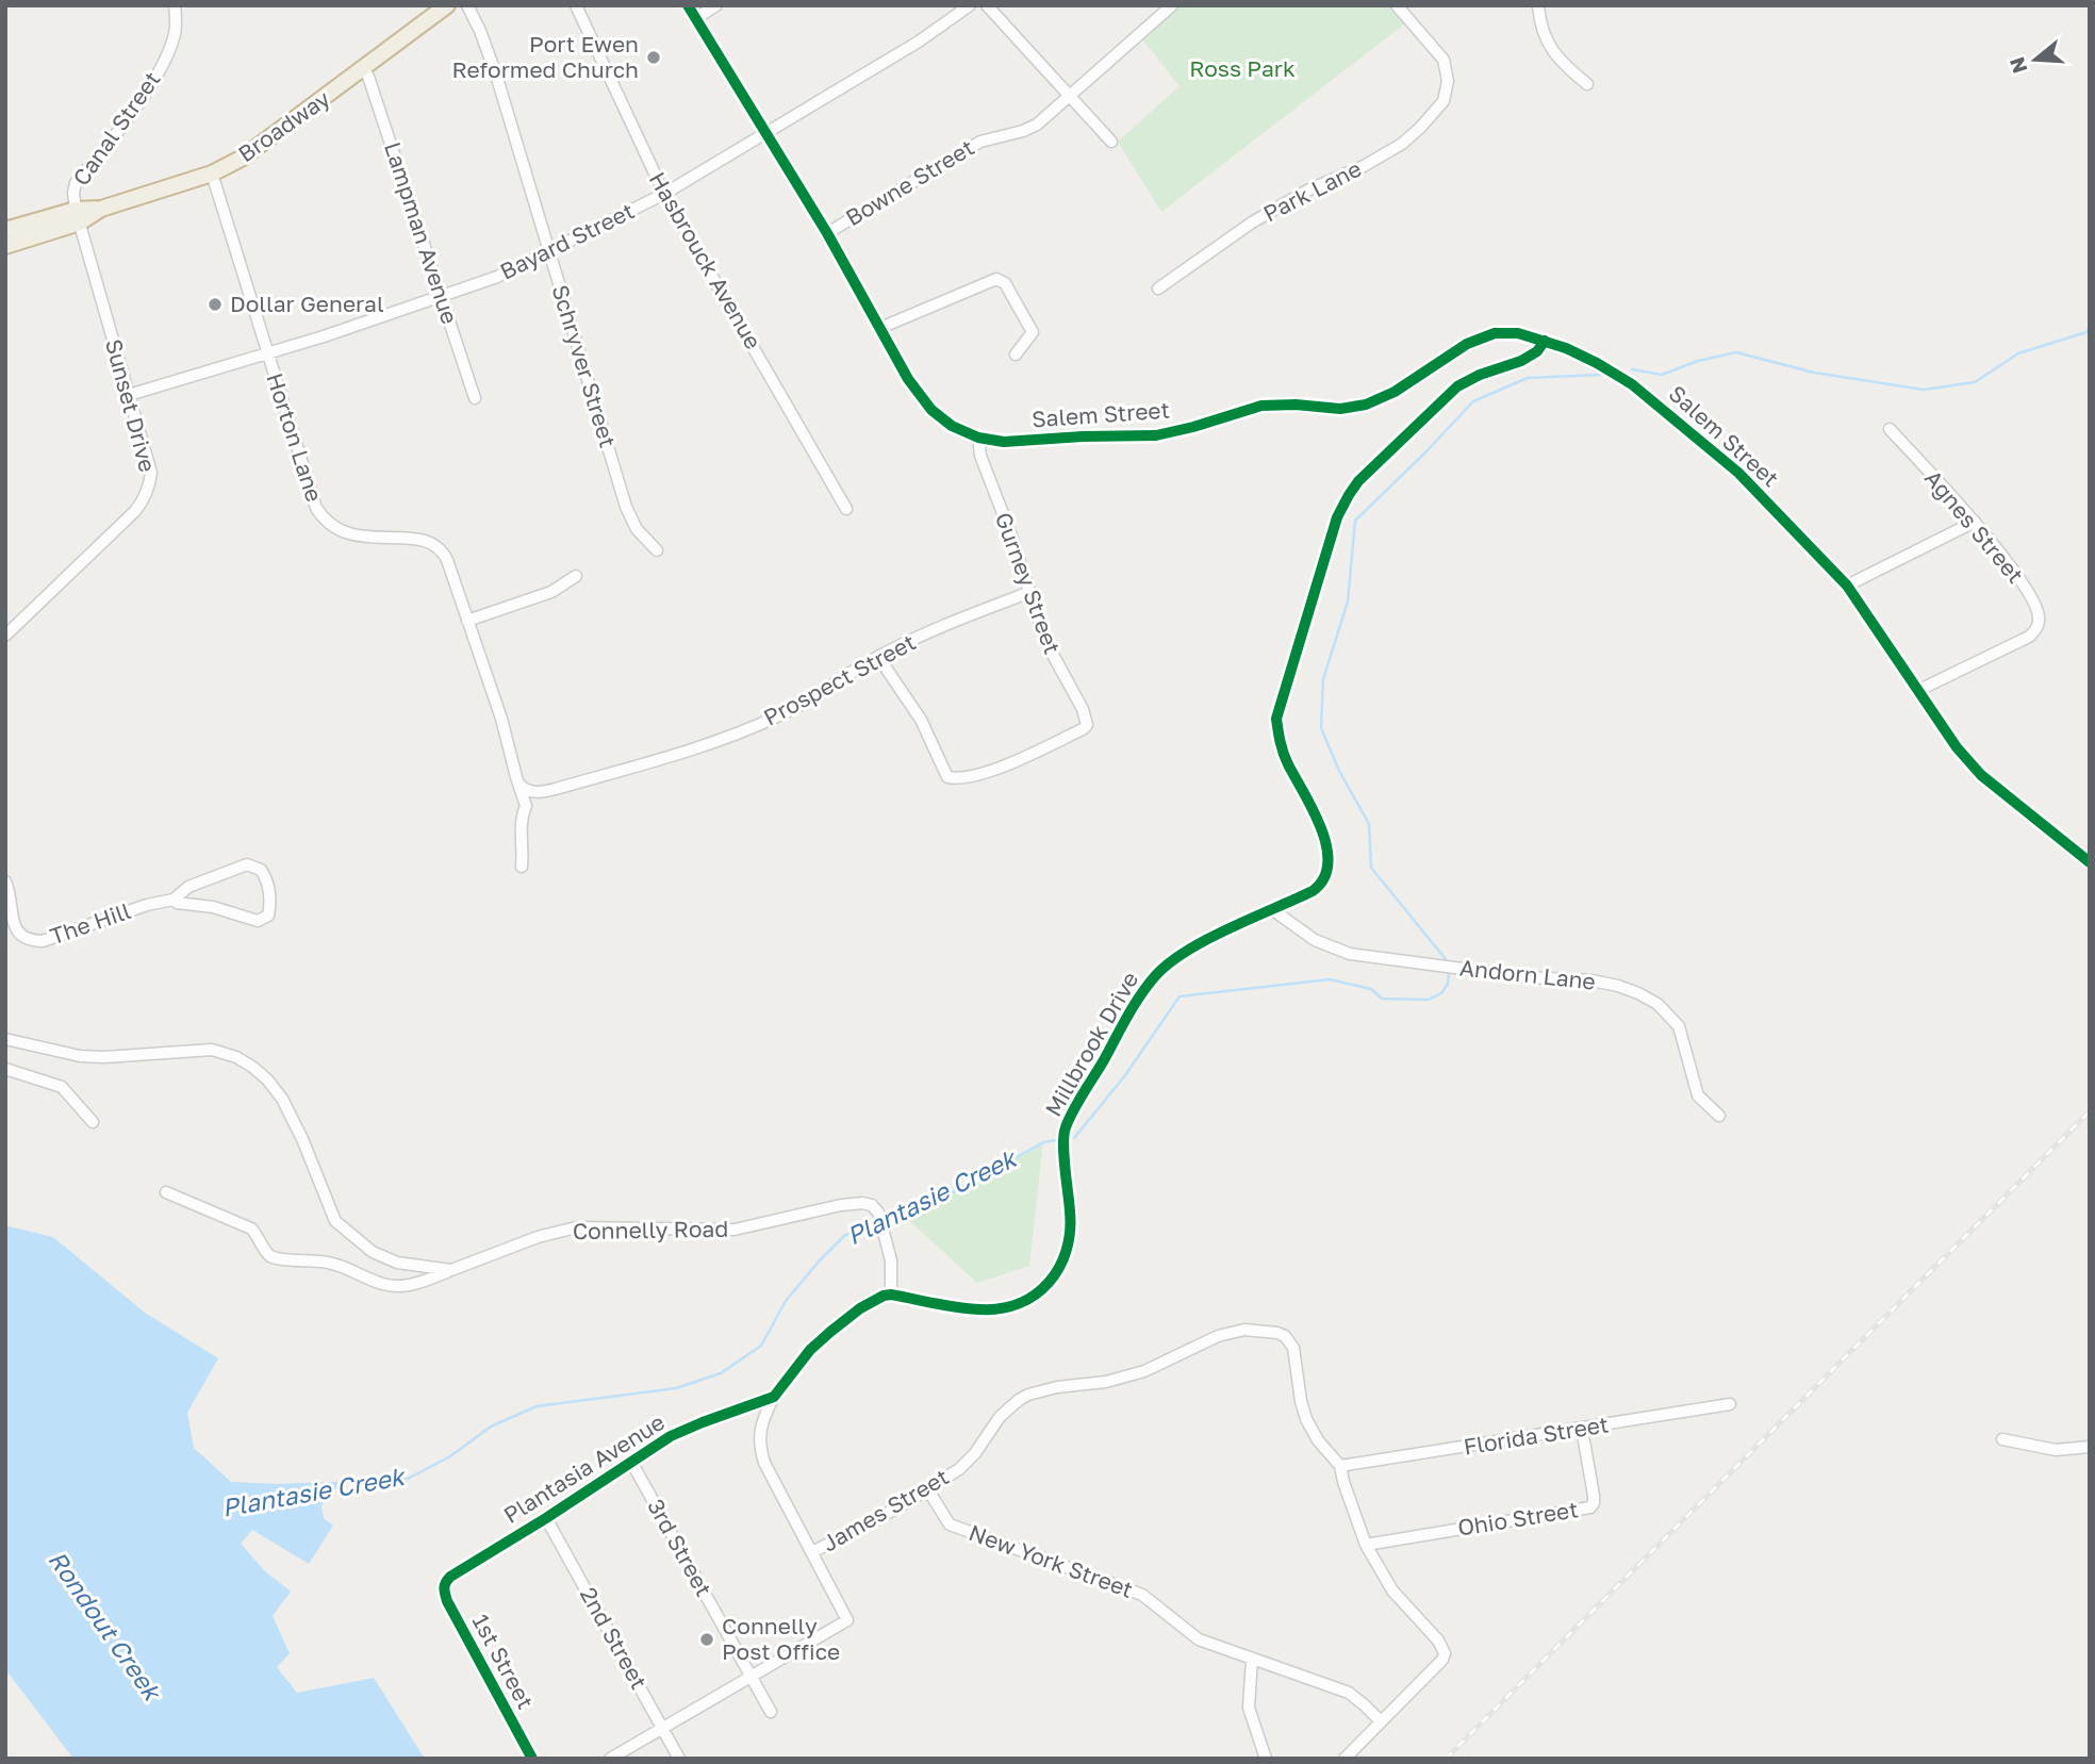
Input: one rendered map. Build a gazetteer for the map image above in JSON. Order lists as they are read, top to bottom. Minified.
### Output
{"streets":{"highway":["Broadway"],"street":["Canal Street","Bowne Street","Park Lane","Lampman Avenue","Bayard Street","Hasbrouck Avenue","Schryver Street","Sunset Drive","Salem Street","Horton Lane","Agnes Street","Gurney Street","Prospect Street","The Hill","Andorn Lane","Millbrook Drive","Connelly Road","Florida Street","Plantasia Avenue","James Street","Ohio Street","3rd Street","New York Street","2nd Street","1st Street"]},"crossings":[["Broadway","Canal Street"],["Broadway","Lampman Avenue"],["Broadway","Sunset Drive"],["Broadway","Horton Lane"],["Canal Street","Sunset Drive"],["Bowne Street","Salem Street"],["Lampman Avenue","Bayard Street"],["Bayard Street","Hasbrouck Avenue"],["Bayard Street","Schryver Street"],["Bayard Street","Sunset Drive"],["Bayard Street","Salem Street"],["Bayard Street","Horton Lane"],["Salem Street","Agnes Street"],["Salem Street","Gurney Street"],["Salem Street","Millbrook Drive"],["Horton Lane","Prospect Street"],["Gurney Street","Prospect Street"],["Andorn Lane","Millbrook Drive"],["Millbrook Drive","Connelly Road"],["Florida Street","James Street"],["Florida Street","Ohio Street"],["Plantasia Avenue","3rd Street"],["Plantasia Avenue","2nd Street"],["Plantasia Avenue","1st Street"],["James Street","Ohio Street"],["James Street","New York Street"]],"water":["Plantasie Creek","Rondout Creek"],"parks":["Ross Park"],"places":["Port Ewen Reformed Church","Dollar General","Connelly Post Office"],"north":"left"}
